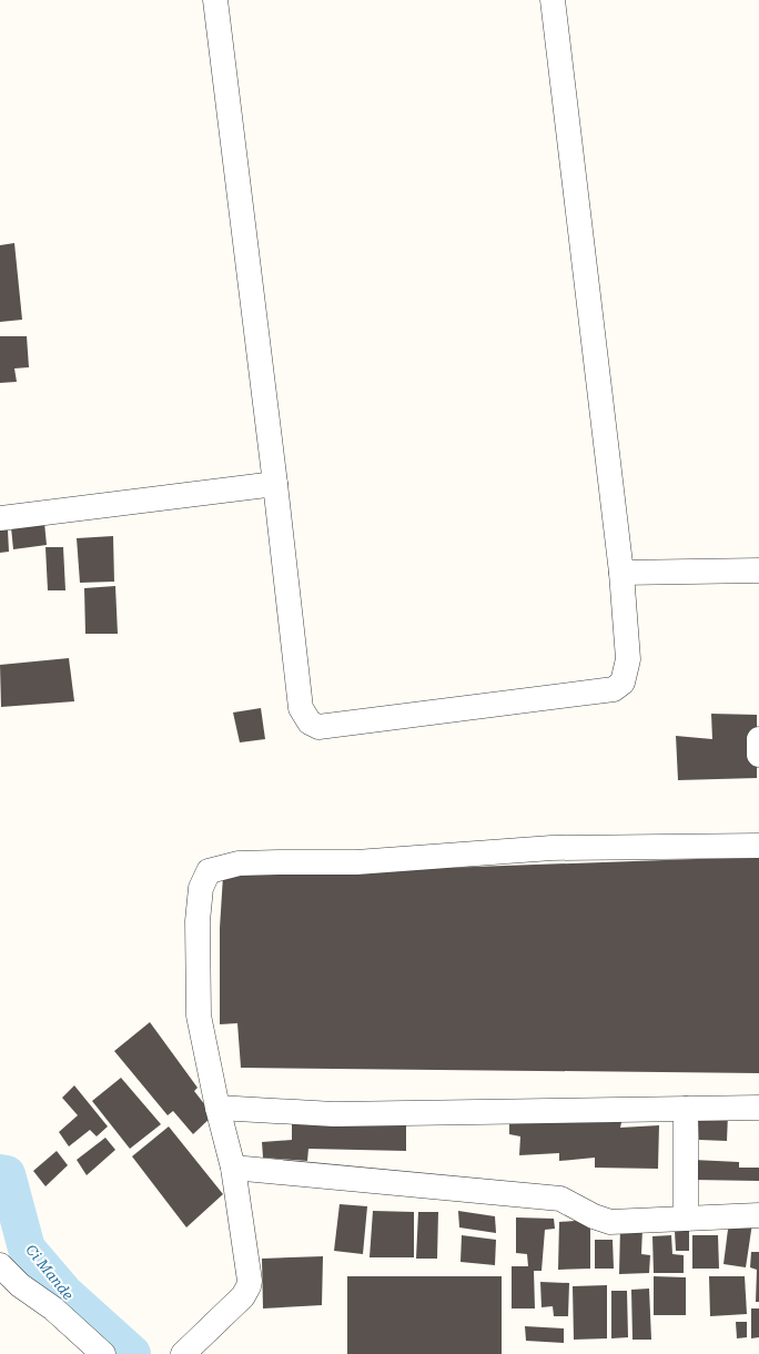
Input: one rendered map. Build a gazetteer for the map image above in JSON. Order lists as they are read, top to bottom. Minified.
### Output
{"water":["Ci Mande"]}
